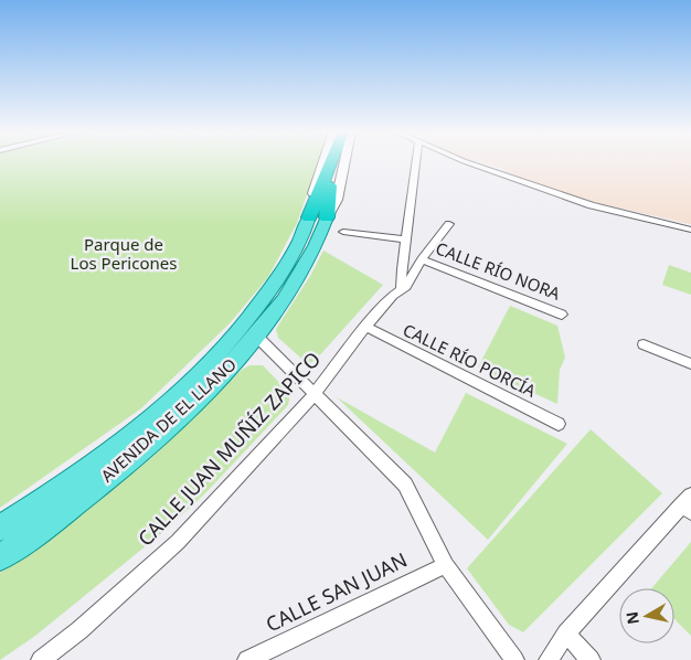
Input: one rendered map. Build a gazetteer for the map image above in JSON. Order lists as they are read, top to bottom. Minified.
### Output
{"streets":{"main road":["AVENIDA DE EL LLANO"],"street":["CALLE RÍO NORA","CALLE RÍO PORCÍA","CALLE JUAN MUÑÍZ ZAPICO","CALLE SAN JUAN"]},"crossings":[["CALLE RÍO NORA","CALLE JUAN MUÑÍZ ZAPICO"],["CALLE RÍO PORCÍA","CALLE JUAN MUÑÍZ ZAPICO"]],"parks":["Parque de Los Pericones"],"north":"left"}
